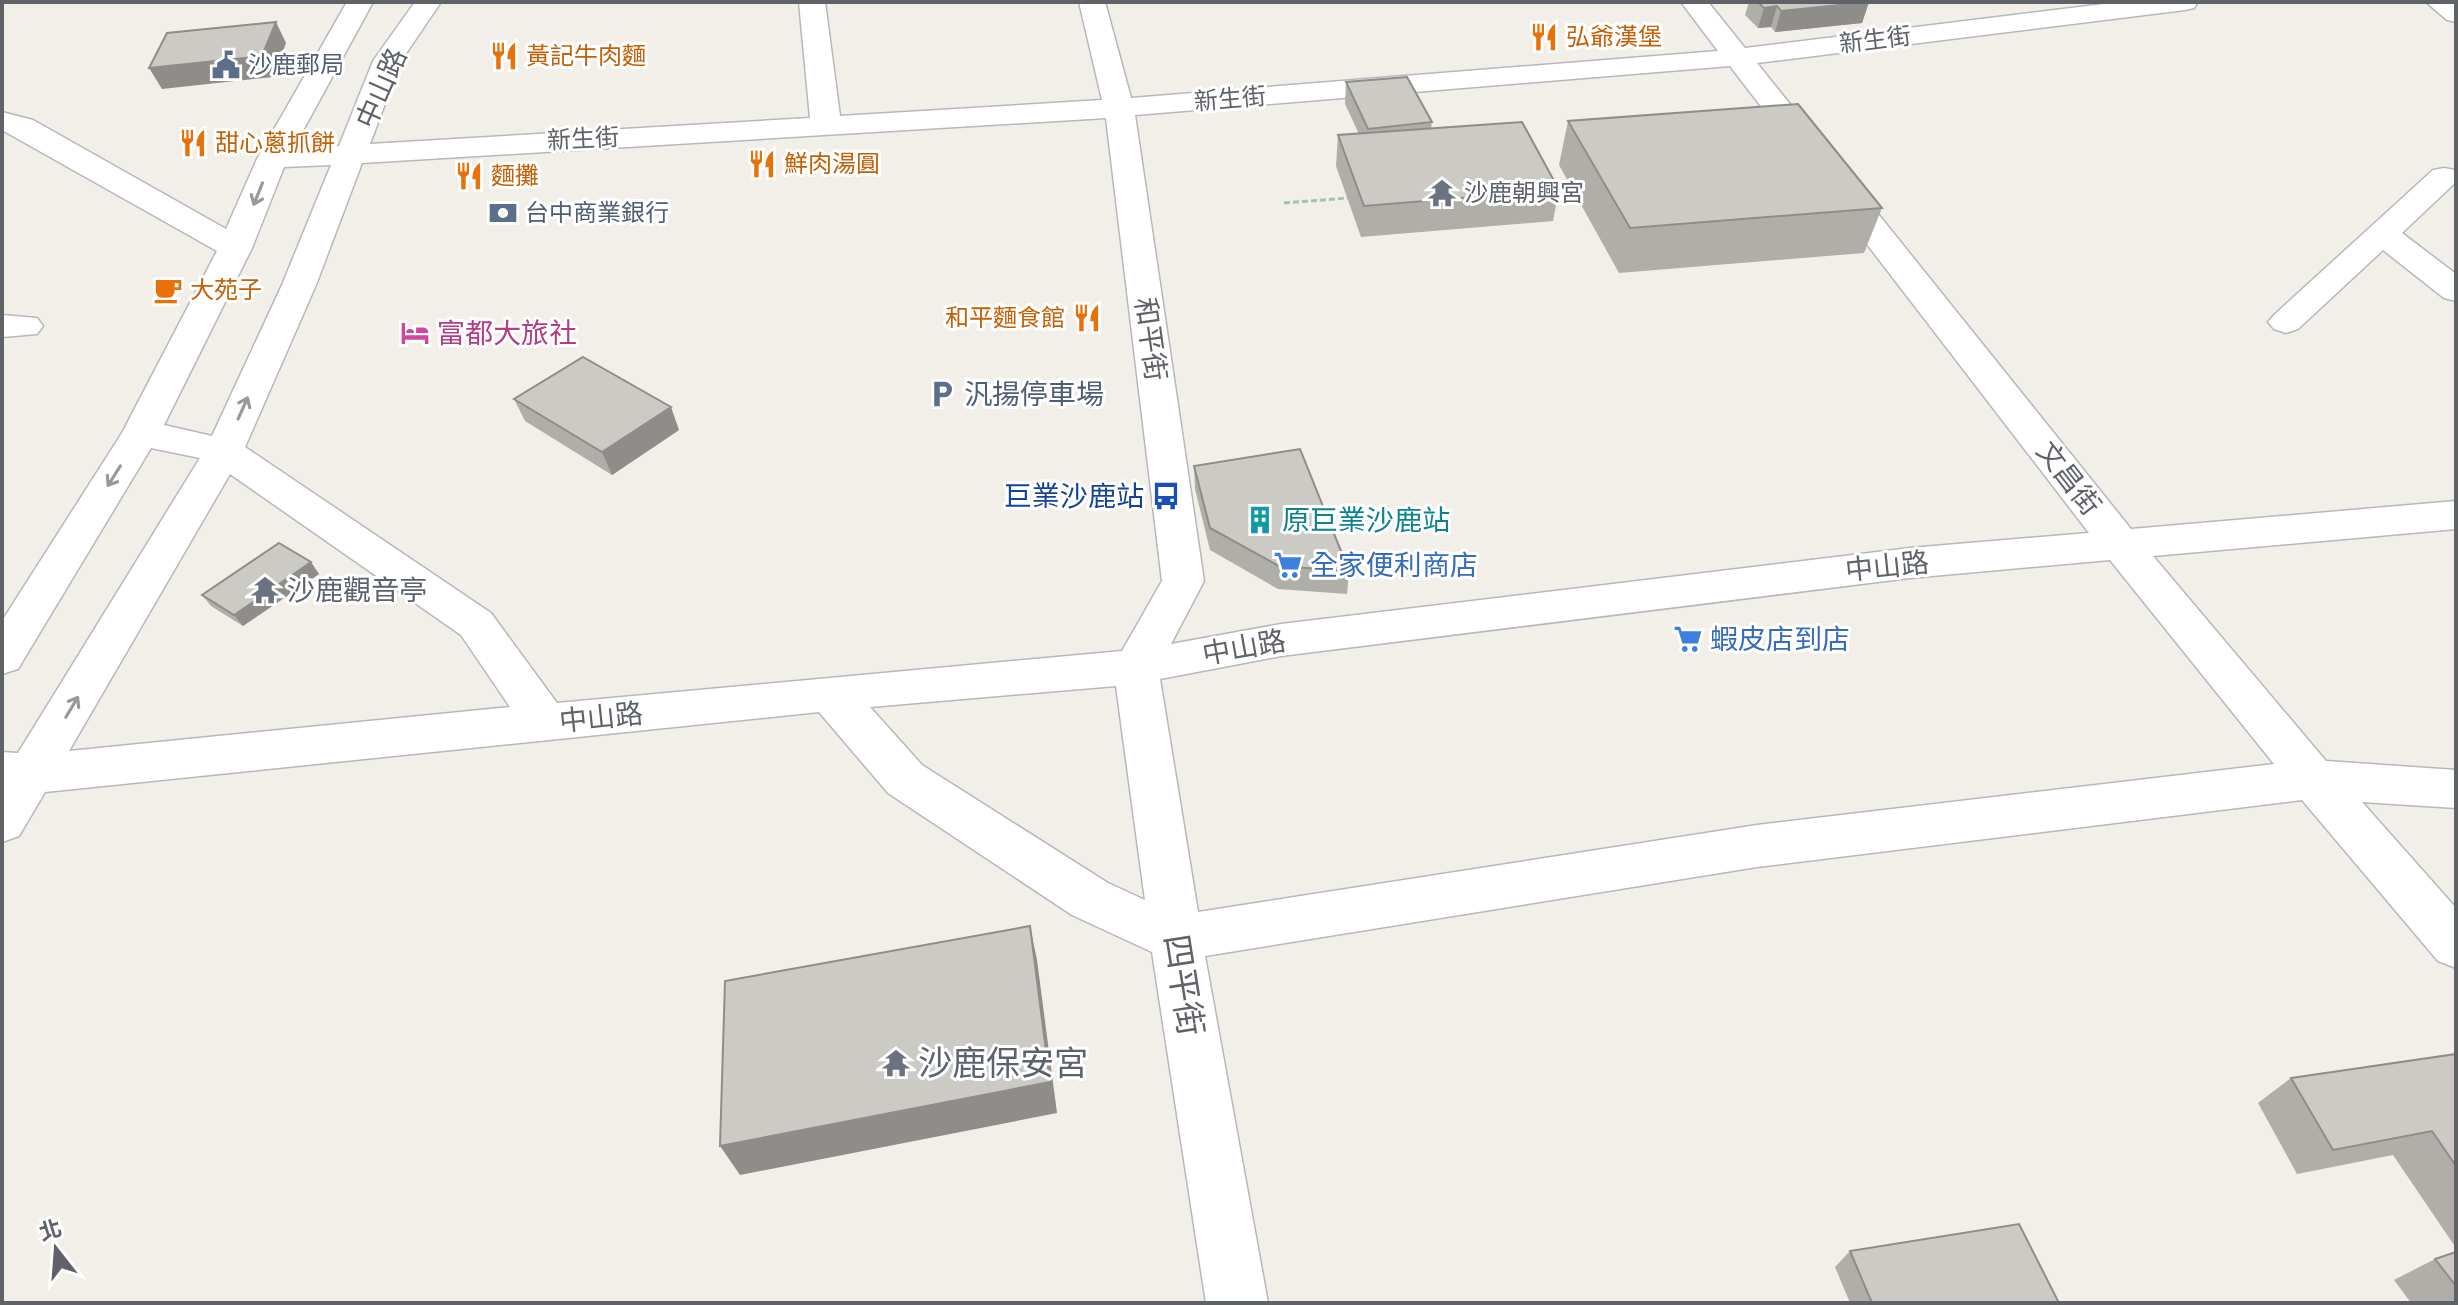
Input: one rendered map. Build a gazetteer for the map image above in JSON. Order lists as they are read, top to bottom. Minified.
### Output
{"streets":{"street":["新生街","中山路","和平街","文昌街","四平街"]},"crossings":[["新生街","中山路"],["新生街","和平街"],["新生街","文昌街"],["中山路","和平街"],["中山路","文昌街"],["中山路","四平街"],["和平街","四平街"]],"places":{"restaurant":["弘爺漢堡","黃記牛肉麵","甜心蔥抓餅","鮮肉湯圓","麵攤","和平麵食館"],"public building":["沙鹿郵局"],"temple":["沙鹿朝興宮","沙鹿觀音亭","沙鹿保安宮"],"bank":["台中商業銀行"],"cafe":["大苑子"],"hotel":["富都大旅社"],"parking":["汎揚停車場"],"bus stop":["巨業沙鹿站"],"building":["原巨業沙鹿站"],"supermarket":["全家便利商店","蝦皮店到店"]},"north":"top"}
